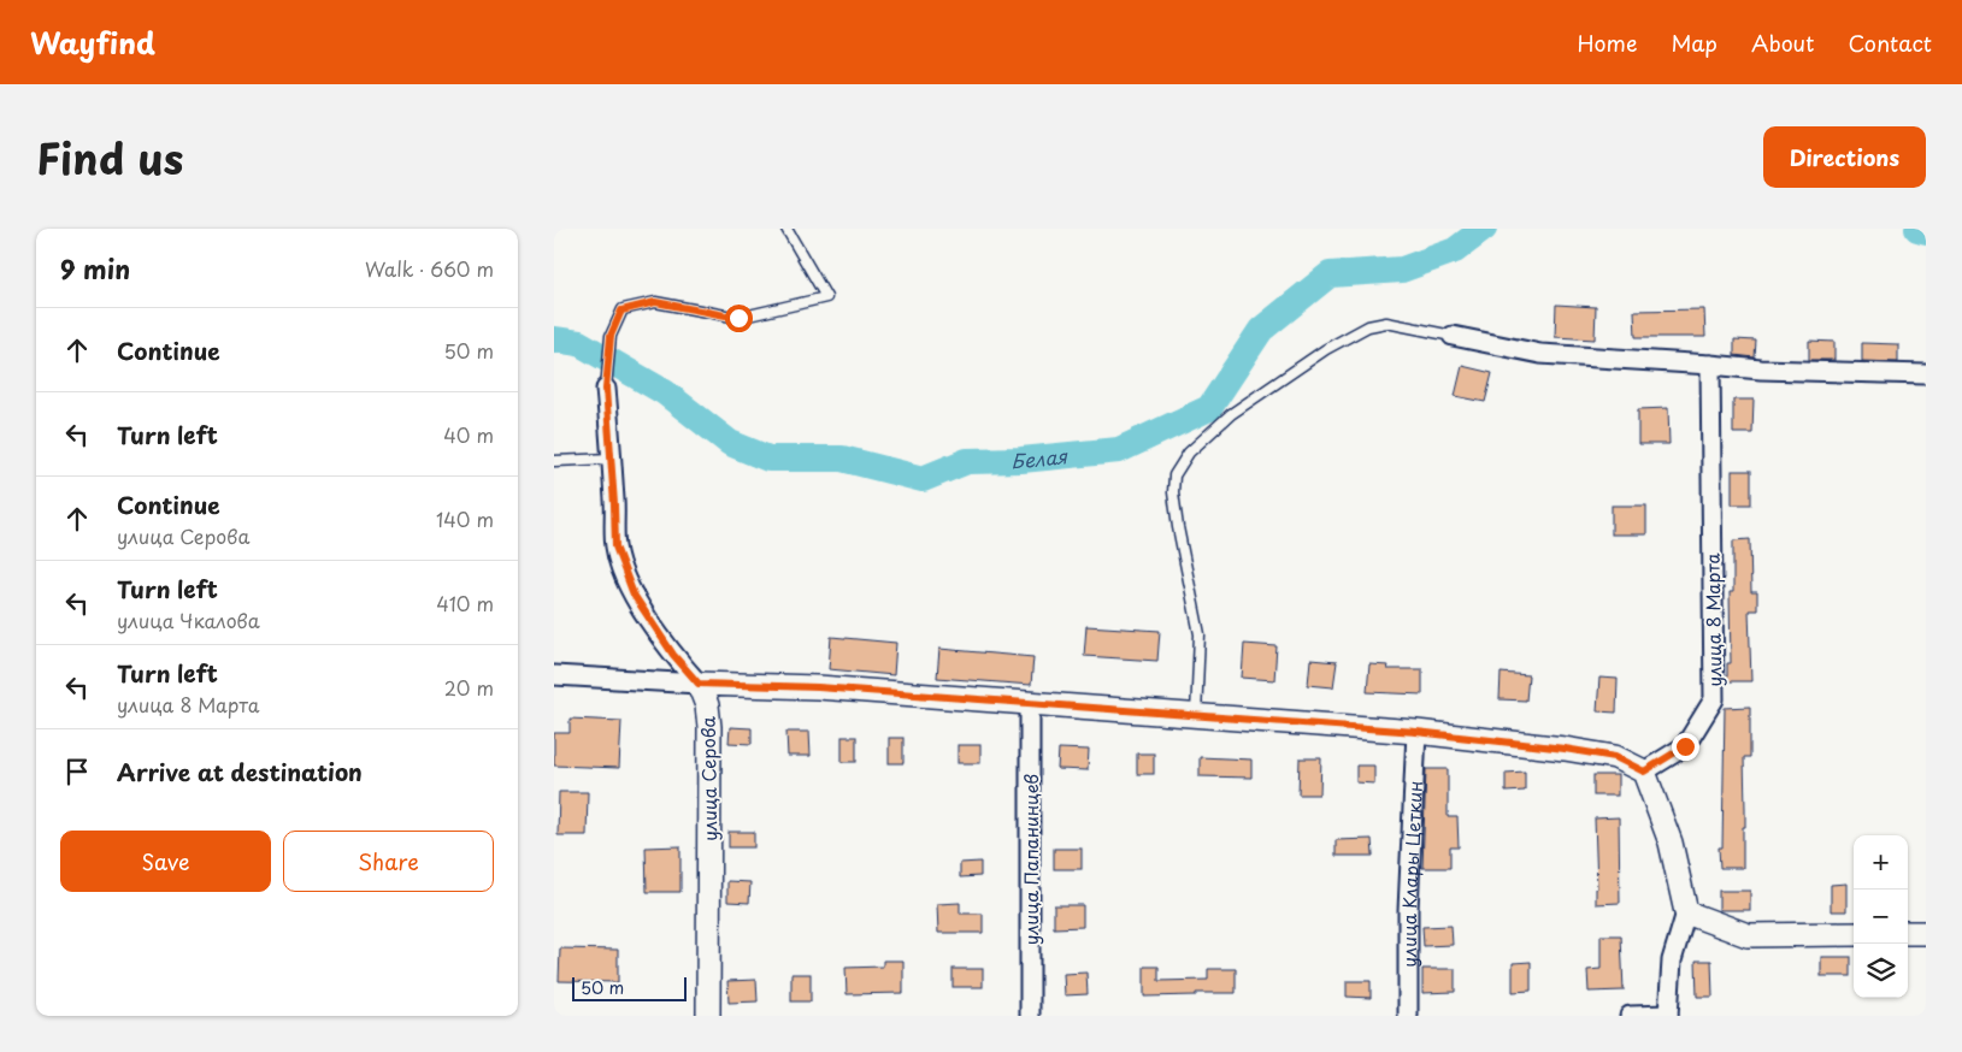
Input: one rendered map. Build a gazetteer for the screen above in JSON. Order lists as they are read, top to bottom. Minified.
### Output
{"streets":{"street":["улица 8 Марта","улица Серова","улица Папанинцев","улица Клары Цеткин"]},"water":["Белая"],"scale_bar":"50 m","page":{"header":"Wayfind","nav":["Home","Map","About","Contact"],"title":"Find us","buttons":["Directions",["Save","Share"]],"heading":["9 min","Walk · 660 m"],"list":[["Continue","50 m"],["Turn left","40 m"],["Continue","улица Серова","140 m"],["Turn left","улица Чкалова","410 m"],["Turn left","улица 8 Марта","20 m"],"Arrive at destination"],"map_buttons":["+","−"],"scale":"50 m"}}
